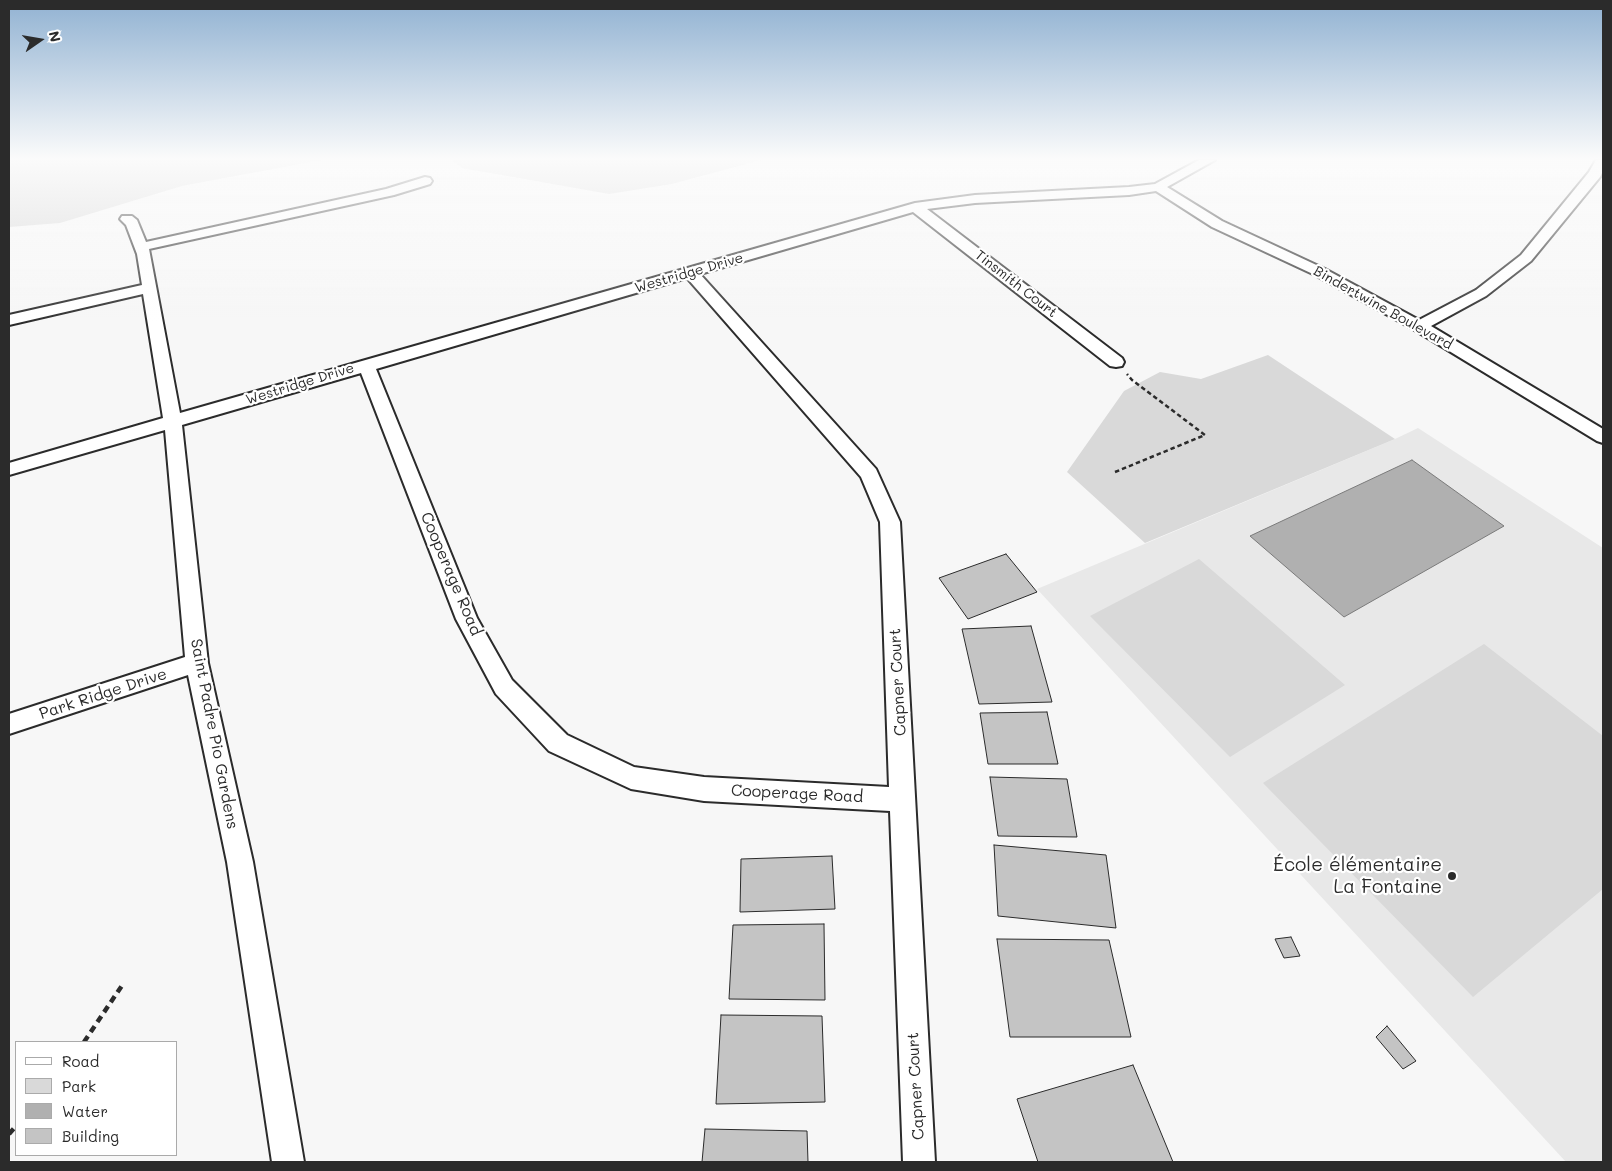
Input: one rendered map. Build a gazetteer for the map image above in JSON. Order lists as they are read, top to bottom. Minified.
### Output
{"streets":{"street":["Westridge Drive","Tinsmith Court","Bindertwine Boulevard","Cooperage Road","Capner Court","Park Ridge Drive","Saint Padre Pio Gardens"]},"crossings":[["Westridge Drive","Cooperage Road"],["Westridge Drive","Capner Court"],["Westridge Drive","Saint Padre Pio Gardens"],["Cooperage Road","Capner Court"],["Park Ridge Drive","Saint Padre Pio Gardens"]],"places":["École élémentaire La Fontaine"],"legend":["Road","Park","Water","Building"],"north":"right"}
